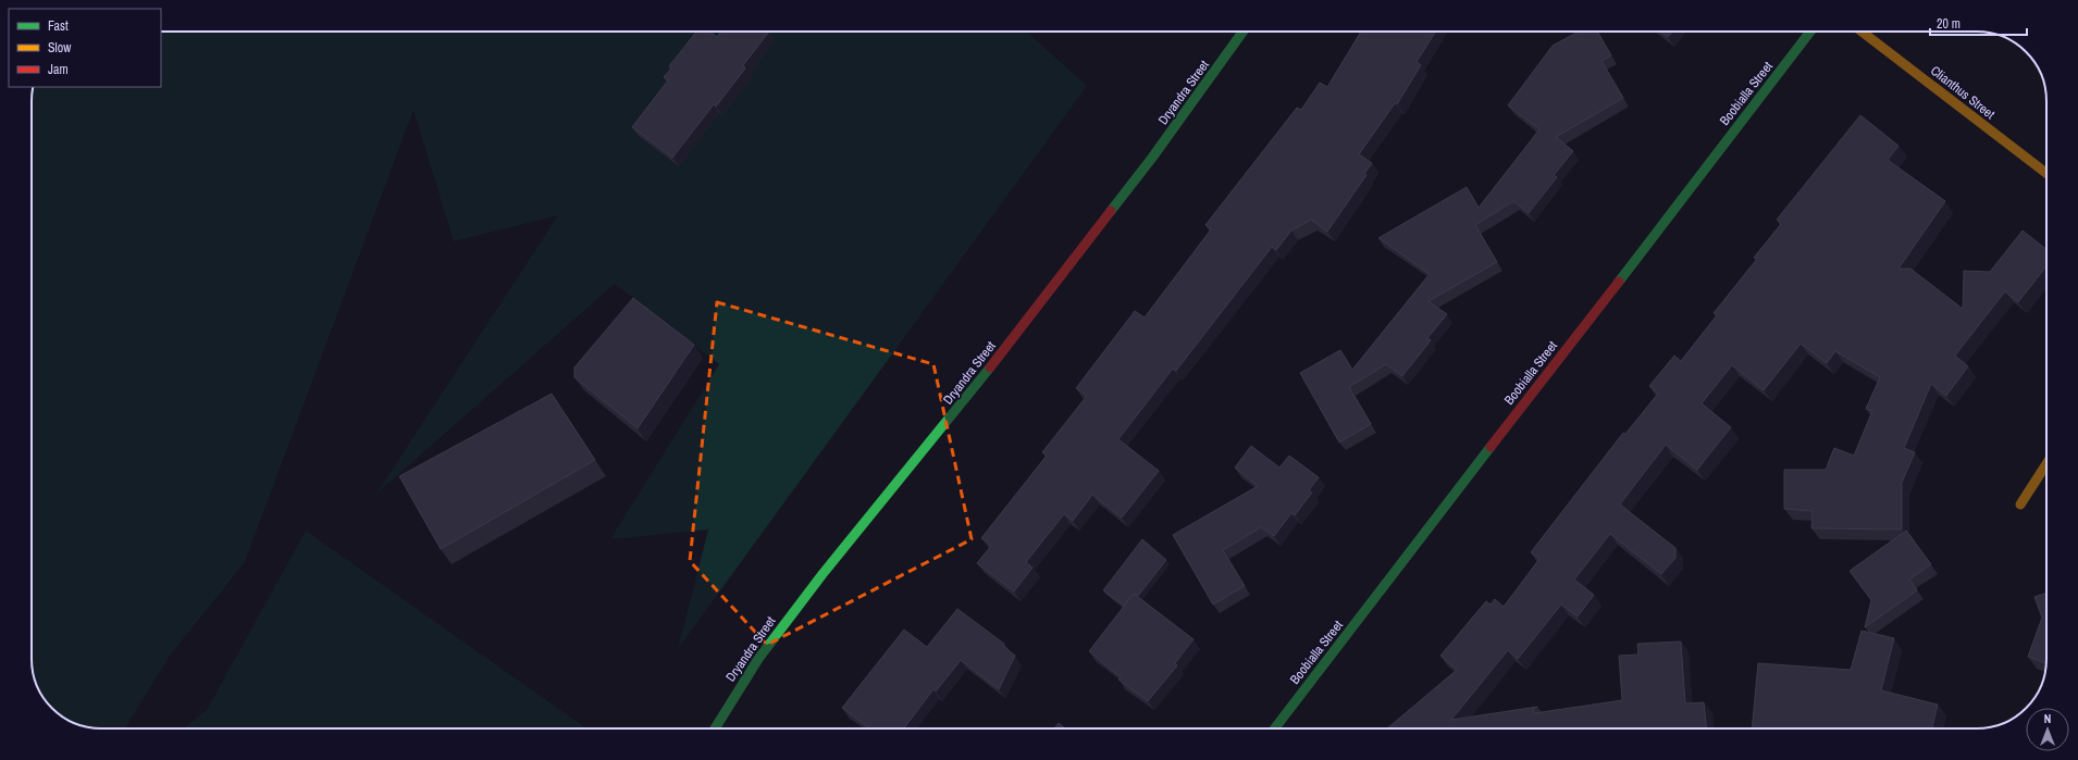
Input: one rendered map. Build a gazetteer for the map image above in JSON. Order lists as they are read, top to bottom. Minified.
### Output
{"streets":{"street":["Dryandra Street","Clianthus Street","Boobialla Street"]},"legend":["Fast","Slow","Jam"],"scale_bar":"20 m","north":"top"}
